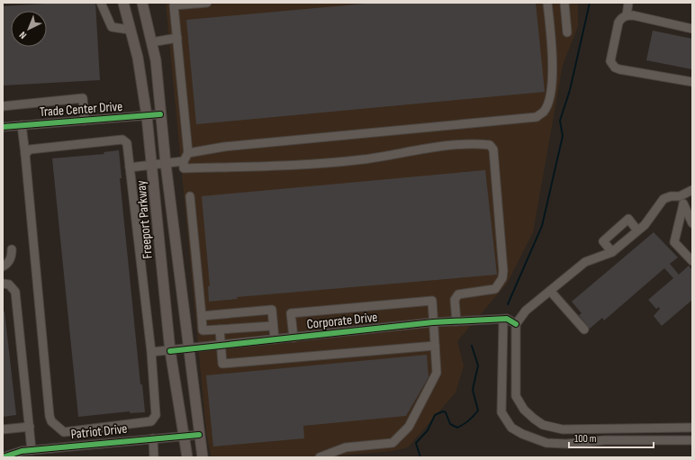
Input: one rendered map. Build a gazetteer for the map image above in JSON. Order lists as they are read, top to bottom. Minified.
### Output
{"streets":{"main road":["Freeport Parkway"],"street":["Trade Center Drive","Corporate Drive","Patriot Drive"]},"crossings":[["Trade Center Drive","Freeport Parkway"],["Freeport Parkway","Corporate Drive"],["Freeport Parkway","Patriot Drive"]],"scale_bar":"100 m","north":"bottom left"}
